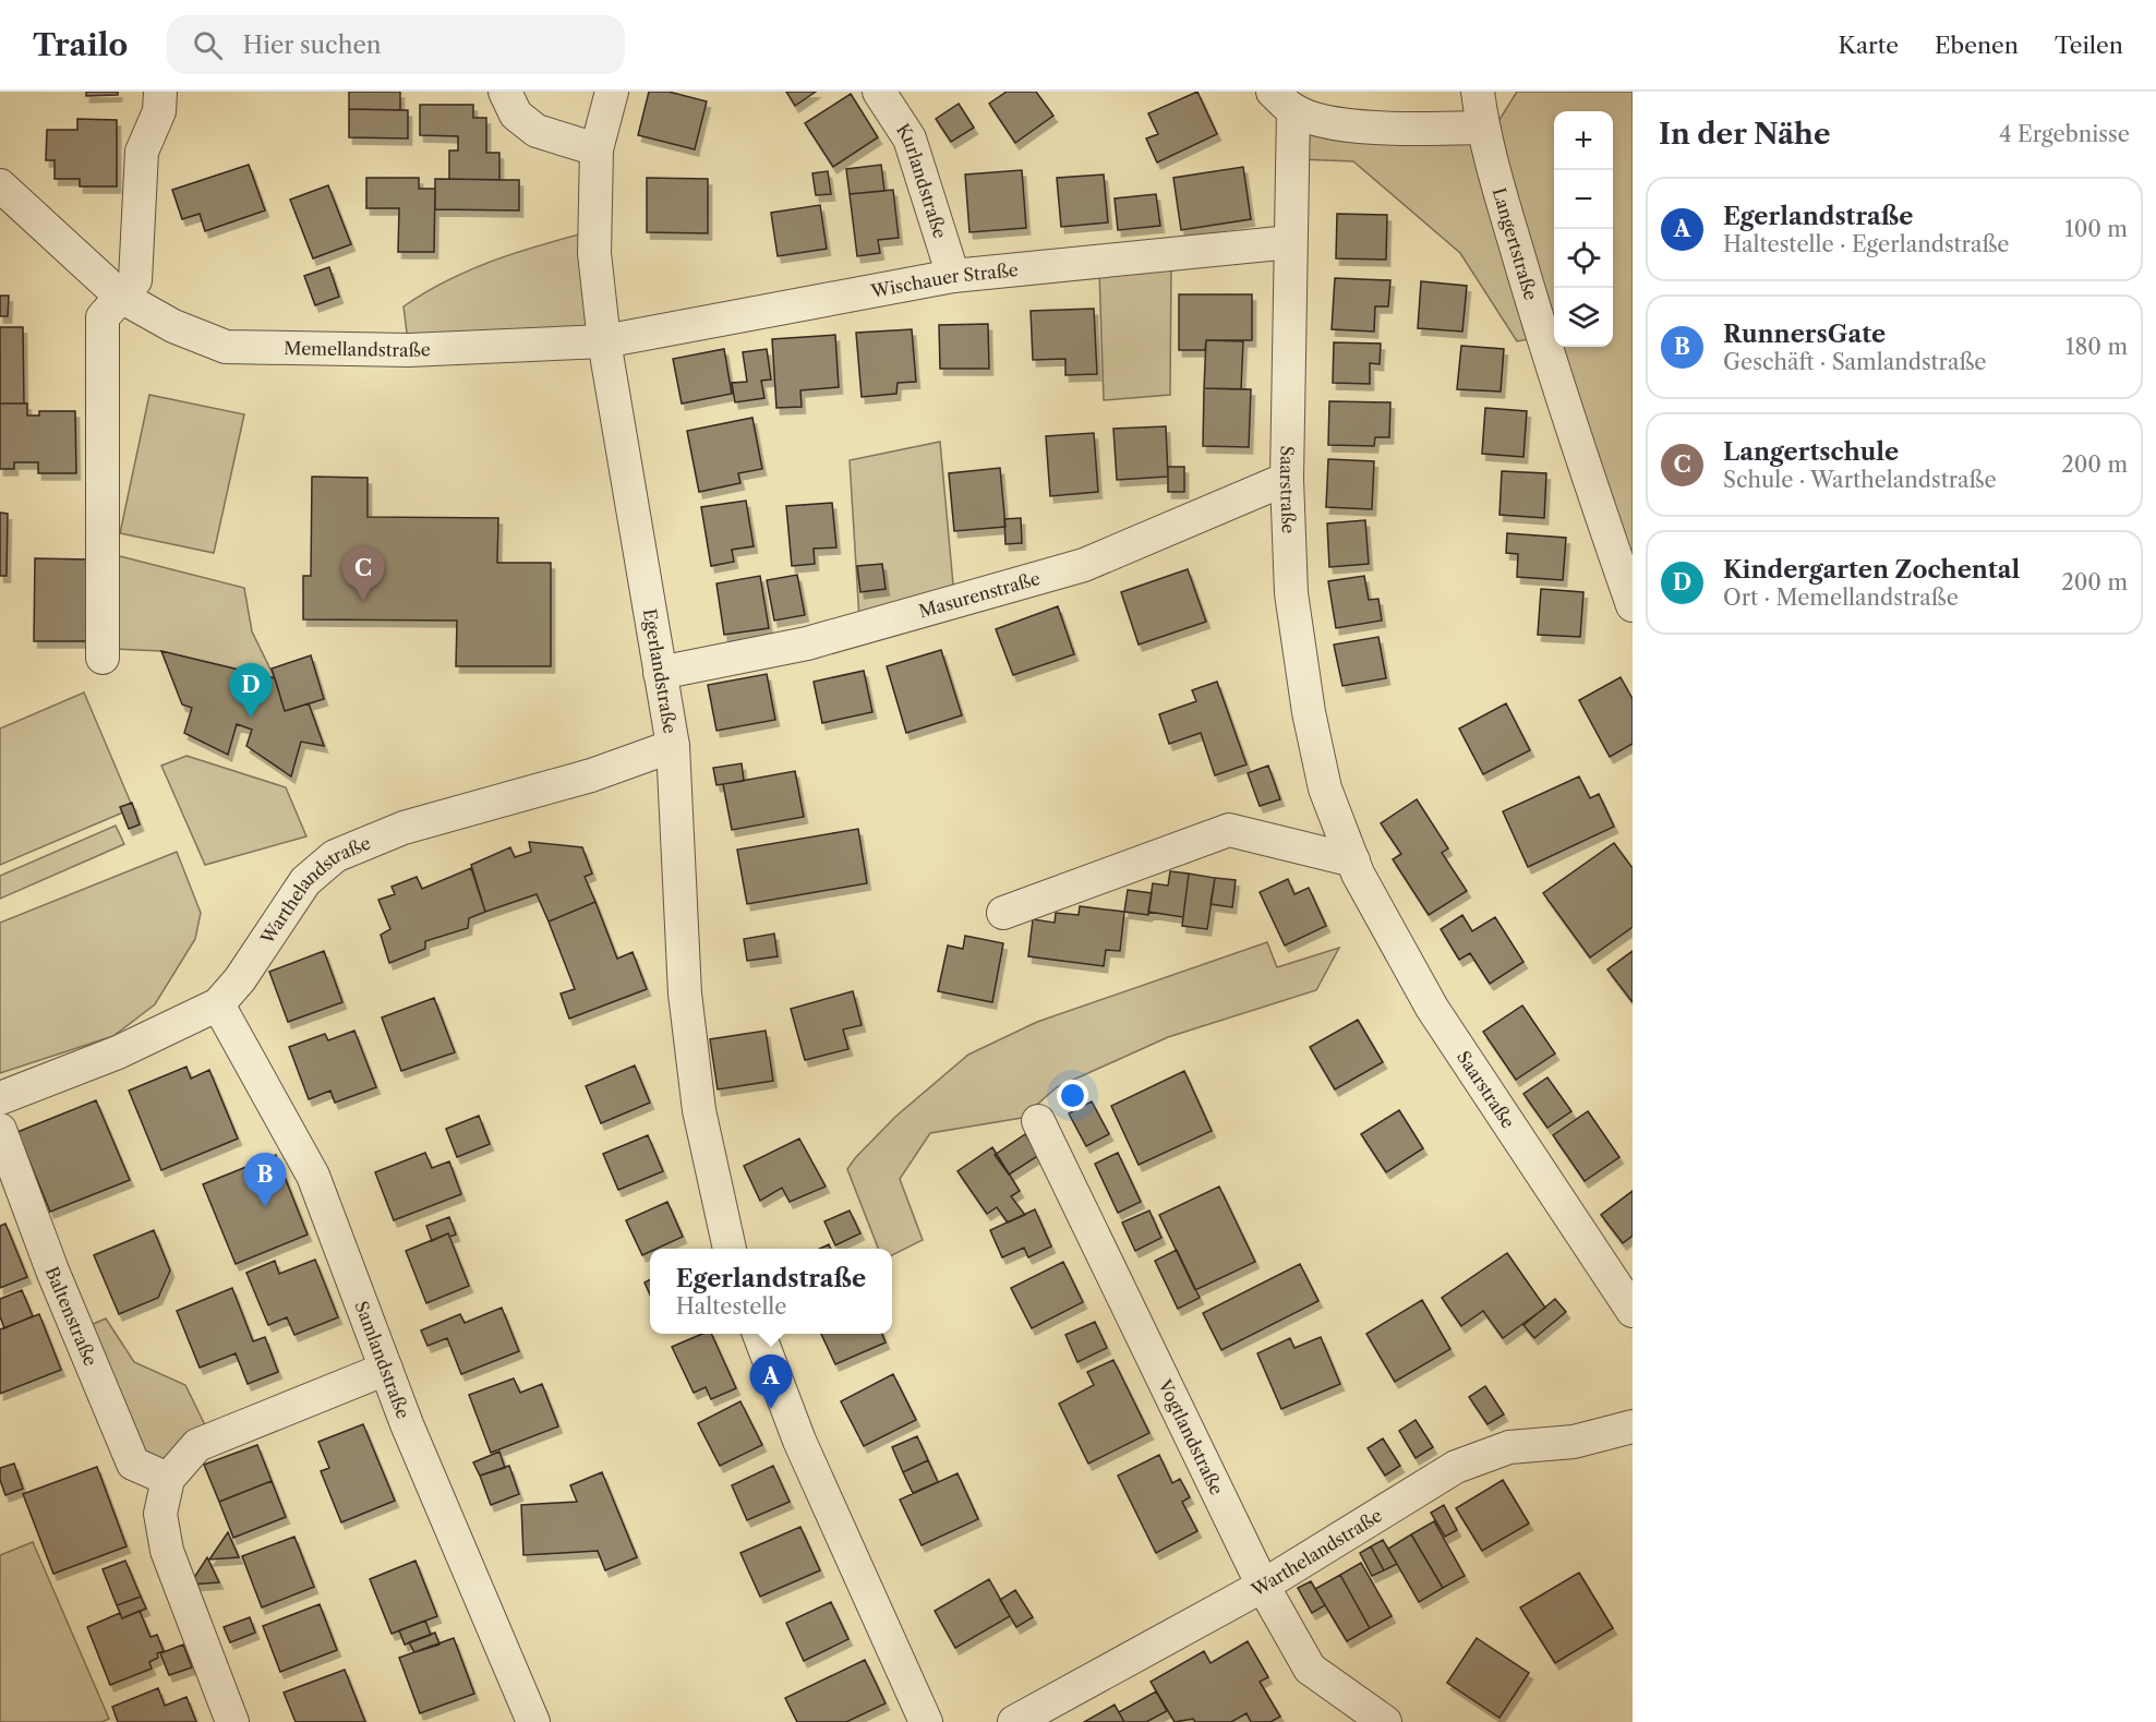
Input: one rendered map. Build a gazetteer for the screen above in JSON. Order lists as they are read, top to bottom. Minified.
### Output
{"streets":{"street":["Kurlandstraße","Langertstraße","Wischauer Straße","Memellandstraße","Saarstraße","Masurenstraße","Egerlandstraße","Warthelandstraße","Baltenstraße","Samlandstraße","Vogtlandstraße"]},"crossings":[["Kurlandstraße","Wischauer Straße"],["Wischauer Straße","Memellandstraße"],["Wischauer Straße","Saarstraße"],["Wischauer Straße","Egerlandstraße"],["Memellandstraße","Egerlandstraße"],["Saarstraße","Masurenstraße"],["Masurenstraße","Egerlandstraße"],["Egerlandstraße","Warthelandstraße"],["Warthelandstraße","Samlandstraße"],["Warthelandstraße","Vogtlandstraße"]],"page":{"header":"Trailo","search":"Hier suchen","nav":["Karte","Ebenen","Teilen"],"heading":["In der Nähe","4 Ergebnisse"],"map_buttons":["+","−"],"list":[{"mark":"A","name":"Egerlandstraße","note":"Haltestelle · Egerlandstraße","value":"100 m"},{"mark":"B","name":"RunnersGate","note":"Geschäft · Samlandstraße","value":"180 m"},{"mark":"C","name":"Langertschule","note":"Schule · Warthelandstraße","value":"200 m"},{"mark":"D","name":"Kindergarten Zochental","note":"Ort · Memellandstraße","value":"200 m"}],"pins":["C","D","B","A"],"popup":["Egerlandstraße","Haltestelle"]}}
